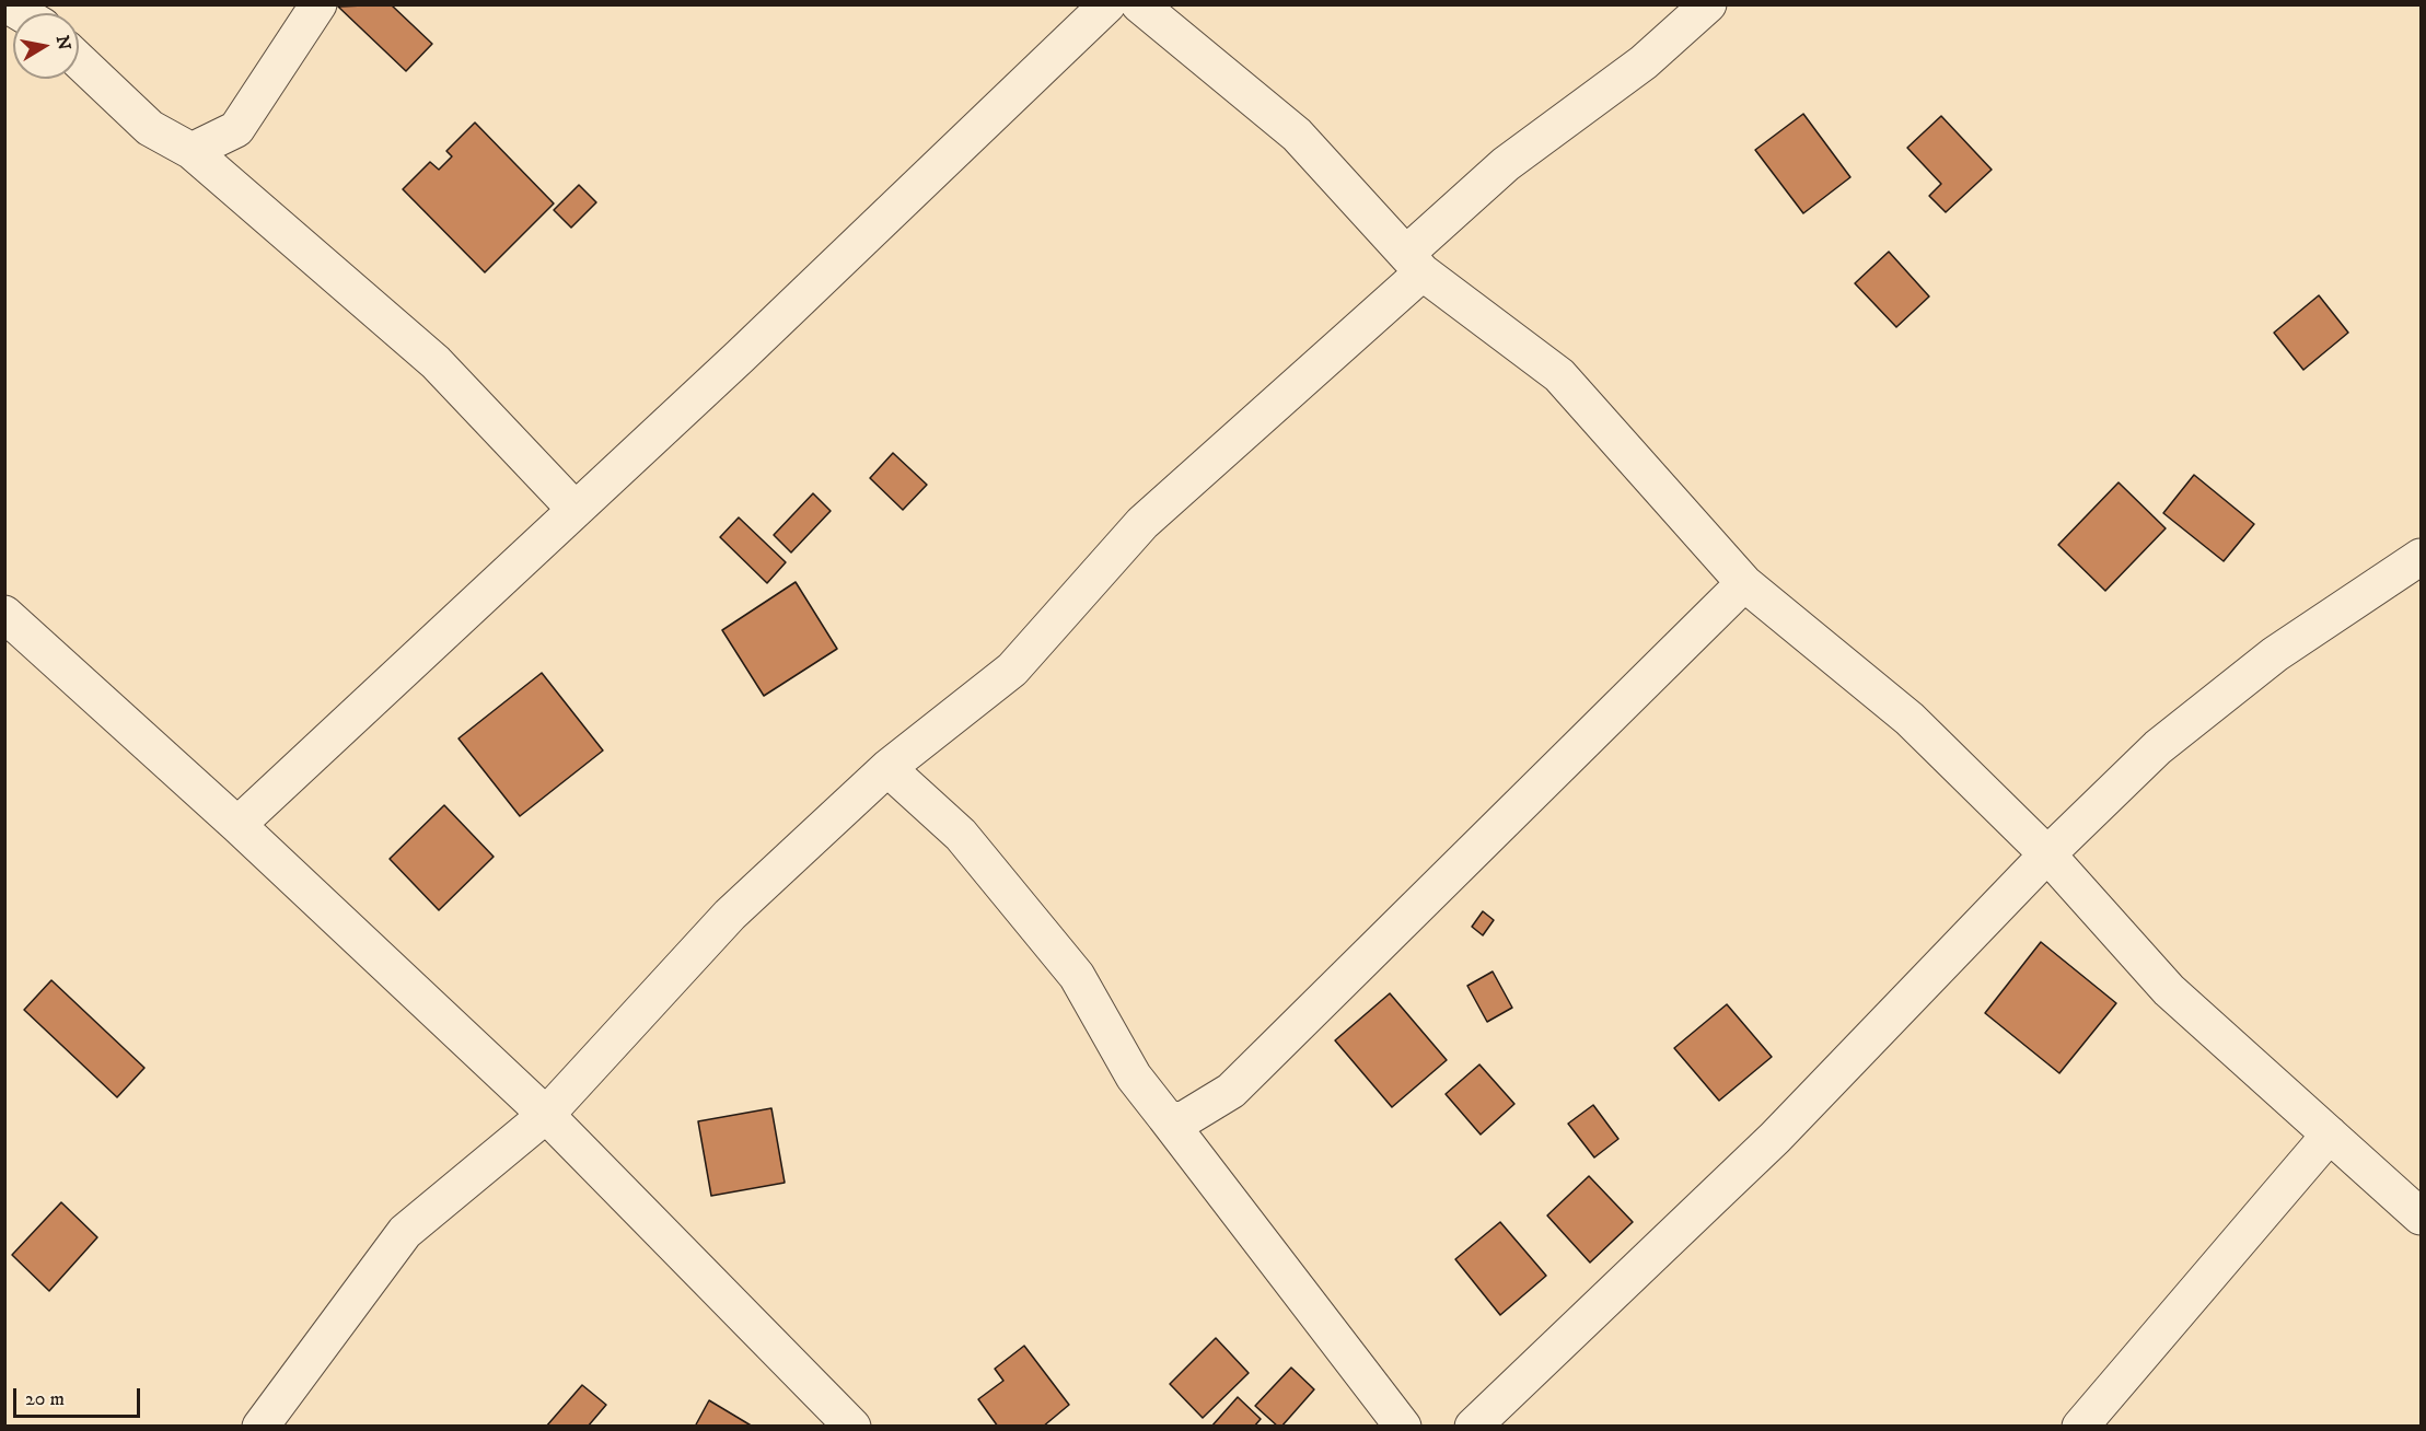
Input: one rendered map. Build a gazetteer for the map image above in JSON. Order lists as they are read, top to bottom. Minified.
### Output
{"scale_bar":"20 m","north":"right"}
